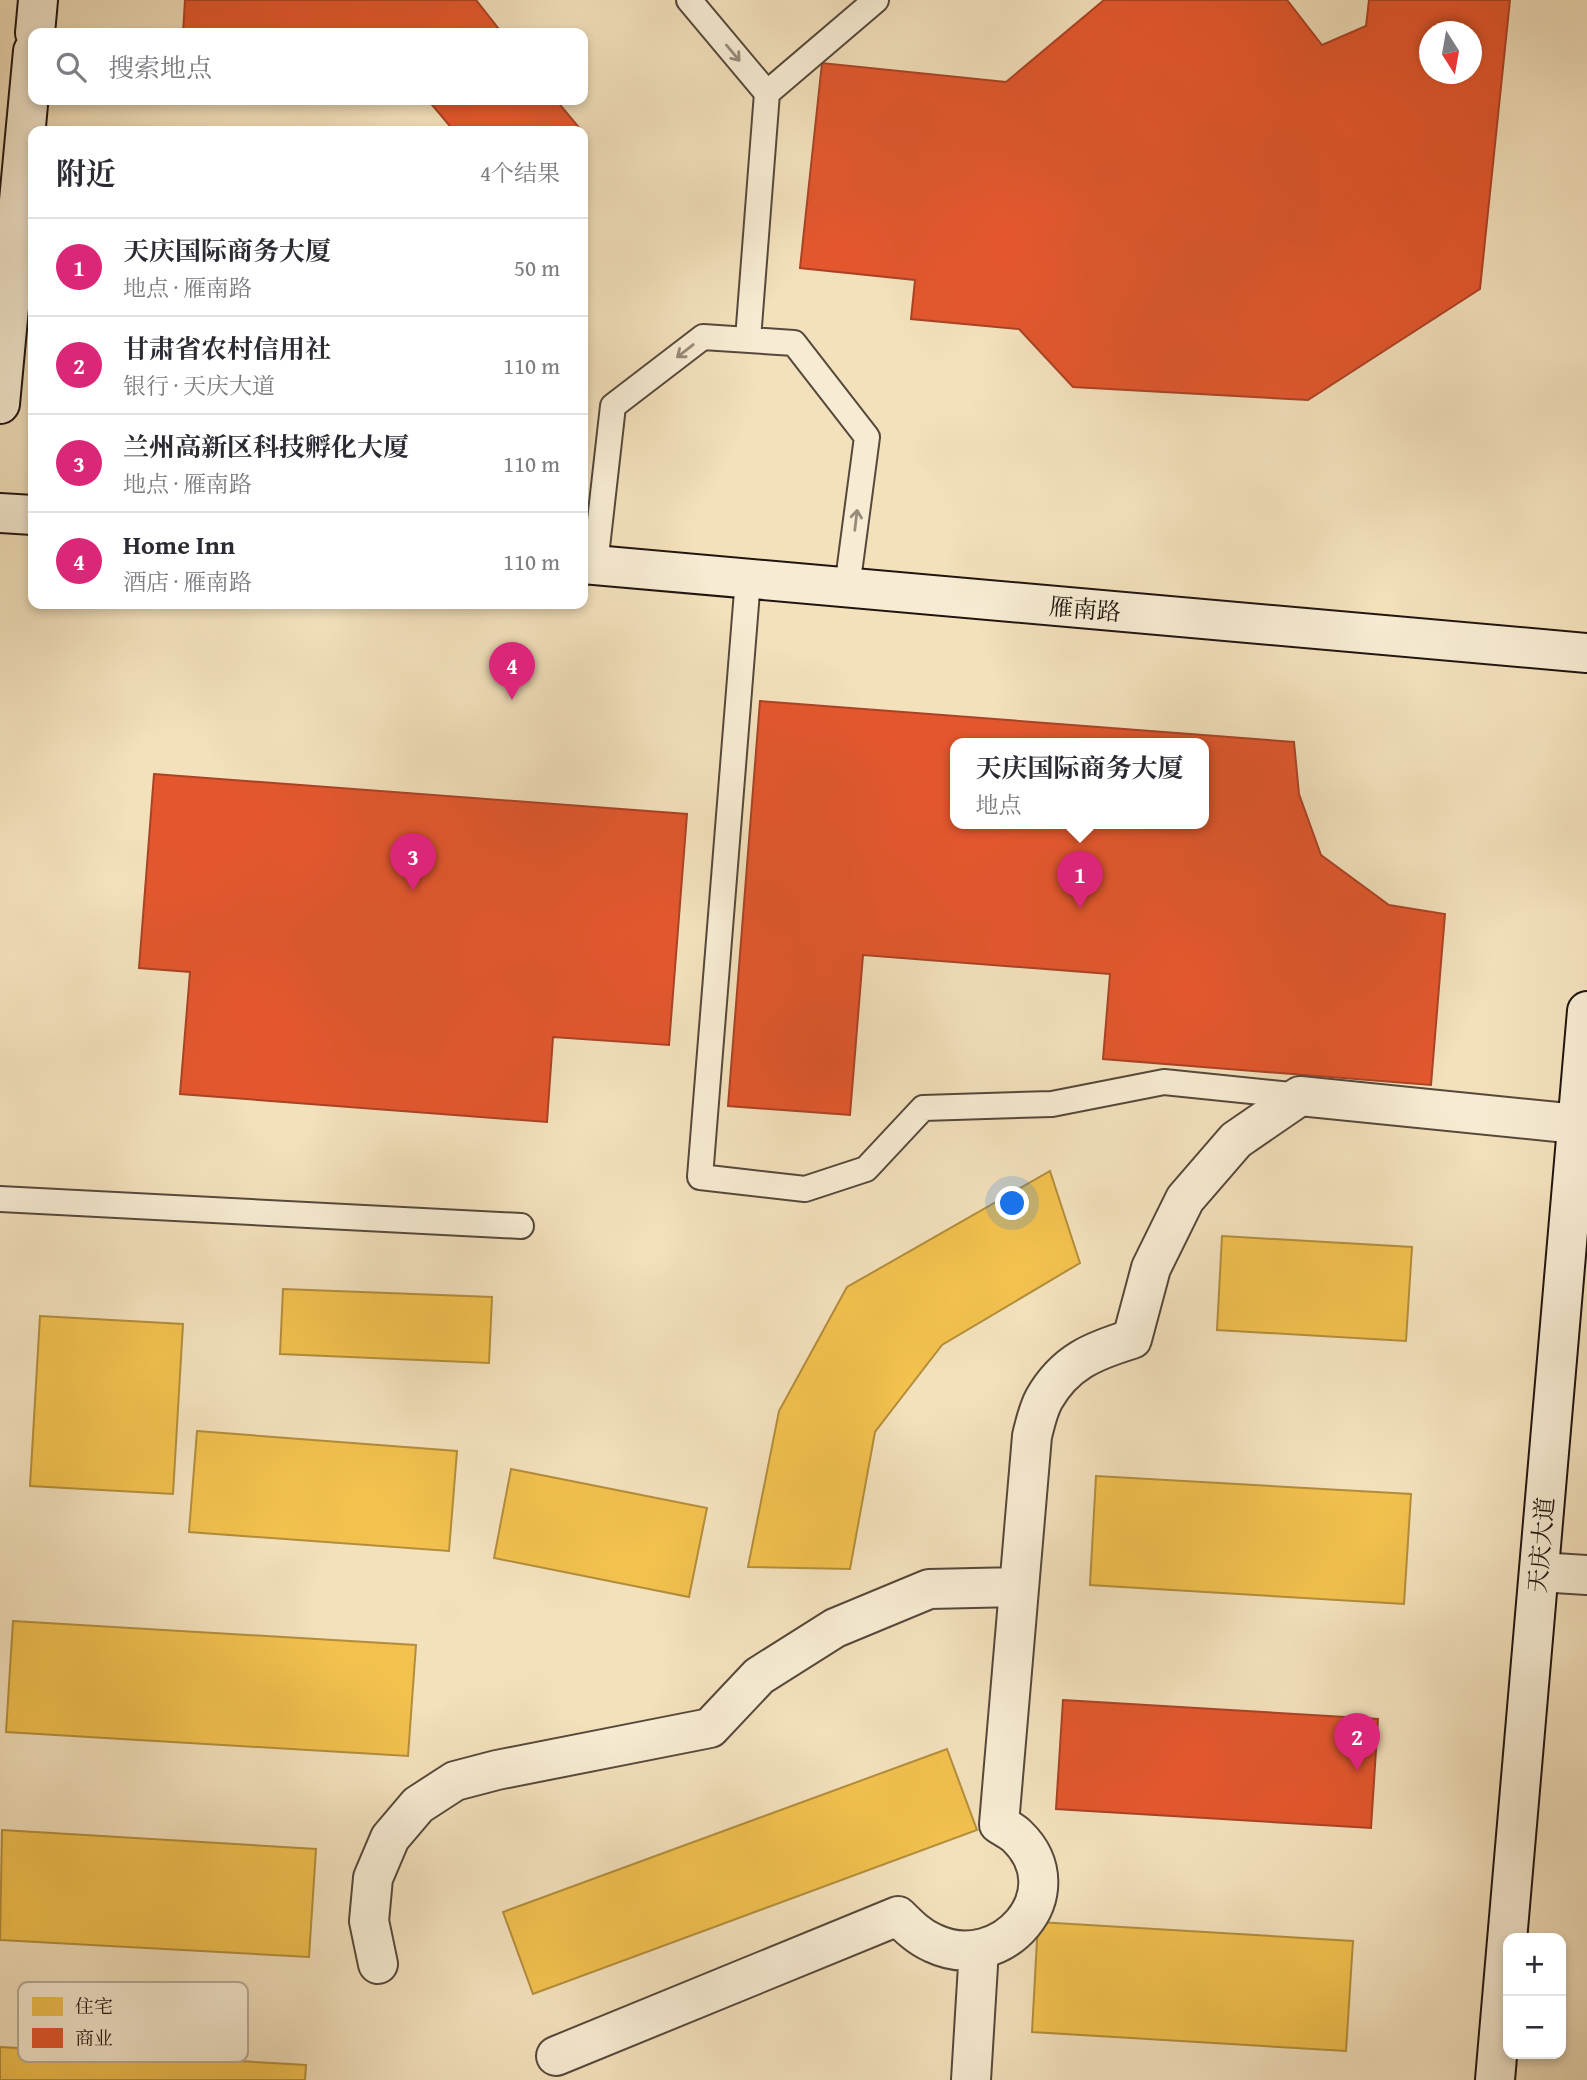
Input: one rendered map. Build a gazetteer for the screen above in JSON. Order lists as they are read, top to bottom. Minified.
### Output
{"streets":{"street":["雁南路","天庆大道"]},"legend":["住宅","商业"],"north":"bottom","page":{"search":"搜索地点","heading":["附近","4个结果"],"list":[{"mark":"1","name":"天庆国际商务大厦","note":"地点 · 雁南路","value":"50 m"},{"mark":"2","name":"甘肃省农村信用社","note":"银行 · 天庆大道","value":"110 m"},{"mark":"3","name":"兰州高新区科技孵化大厦","note":"地点 · 雁南路","value":"110 m"},{"mark":"4","name":"Home Inn","note":"酒店 · 雁南路","value":"110 m"}],"pins":["4","3","1","2"],"popup":["天庆国际商务大厦","地点"],"map_buttons":["+","−"]}}
